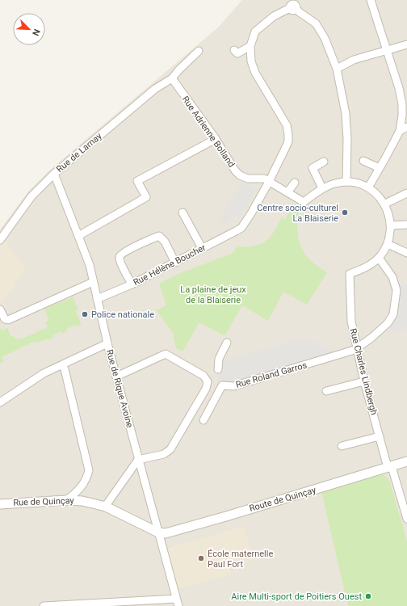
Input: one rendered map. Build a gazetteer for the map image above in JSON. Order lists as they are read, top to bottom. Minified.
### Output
{"streets":{"street":["Rue Adrienne Bolland","Rue de Larnay","Rue Hélène Boucher","Rue Charles Lindbergh","Rue Roland Garros","Rue de Rique Avoine","Route de Quinçay","Rue de Quinçay"]},"crossings":[["Rue Adrienne Bolland","Rue de Larnay"],["Rue Adrienne Bolland","Rue Hélène Boucher"],["Rue de Larnay","Rue de Rique Avoine"],["Rue Hélène Boucher","Rue de Rique Avoine"],["Rue Charles Lindbergh","Rue Roland Garros"],["Rue Charles Lindbergh","Route de Quinçay"],["Rue de Rique Avoine","Route de Quinçay"],["Rue de Rique Avoine","Rue de Quinçay"],["Route de Quinçay","Rue de Quinçay"]],"parks":["La plaine de jeux de la Blaiserie"],"places":["Centre socio-culturel La Blaiserie","Police nationale","École maternelle Paul Fort","Aire Multi-sport de Poitiers Ouest"],"north":"bottom right"}
